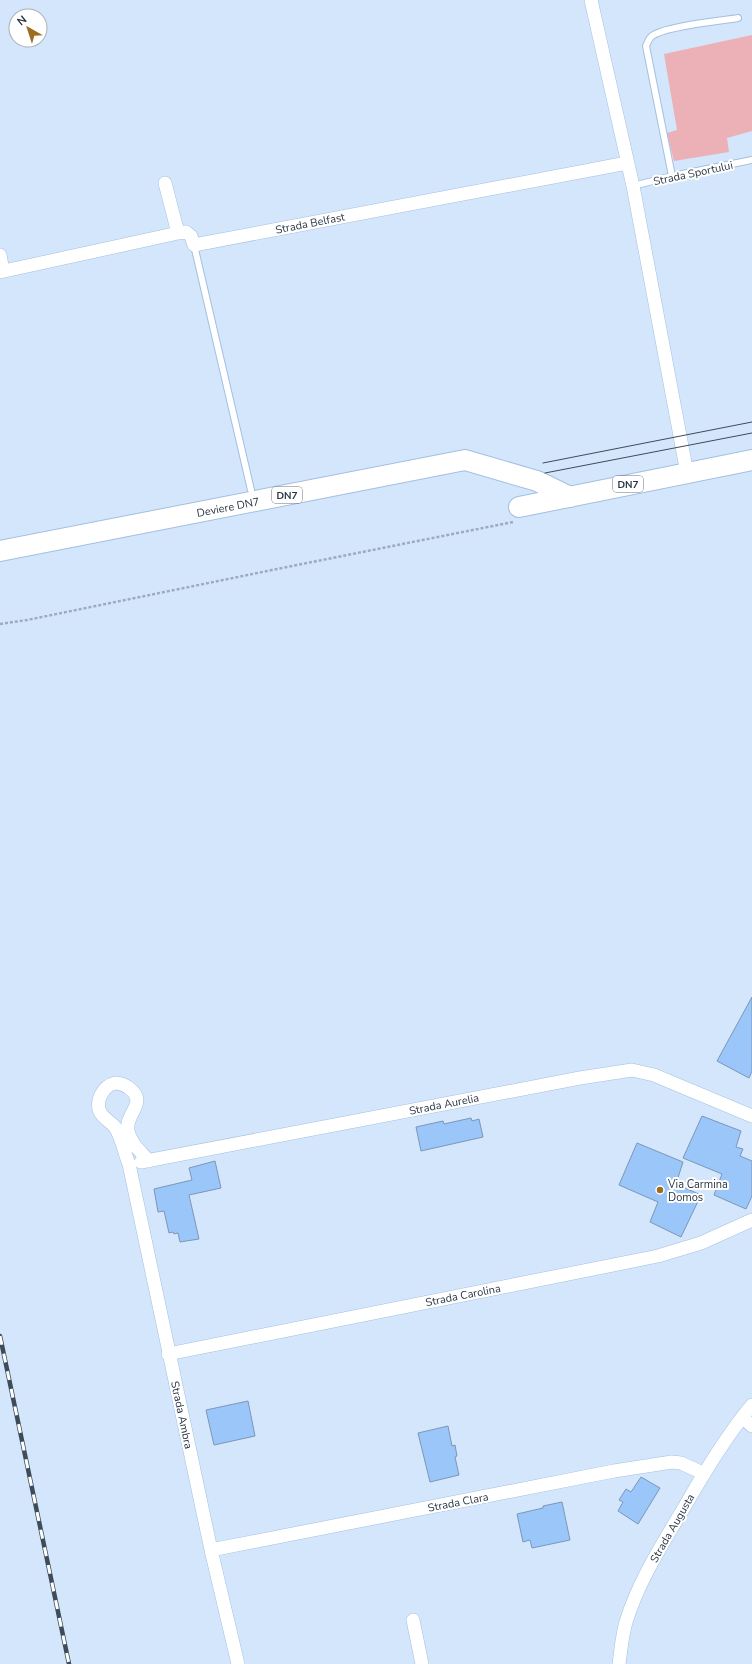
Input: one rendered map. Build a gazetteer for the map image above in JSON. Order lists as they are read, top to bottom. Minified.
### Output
{"streets":{"main road":["DN7","Deviere DN7"],"street":["Strada Belfast","Strada Aurelia","Strada Carolina","Strada Ambra","Strada Clara","Strada Augusta"],"lane":["Strada Sportului"]},"crossings":[["DN7","Deviere DN7"],["Strada Aurelia","Strada Ambra"],["Strada Carolina","Strada Ambra"],["Strada Ambra","Strada Clara"],["Strada Clara","Strada Augusta"]],"places":["Via Carmina Domos"],"north":"top left"}
